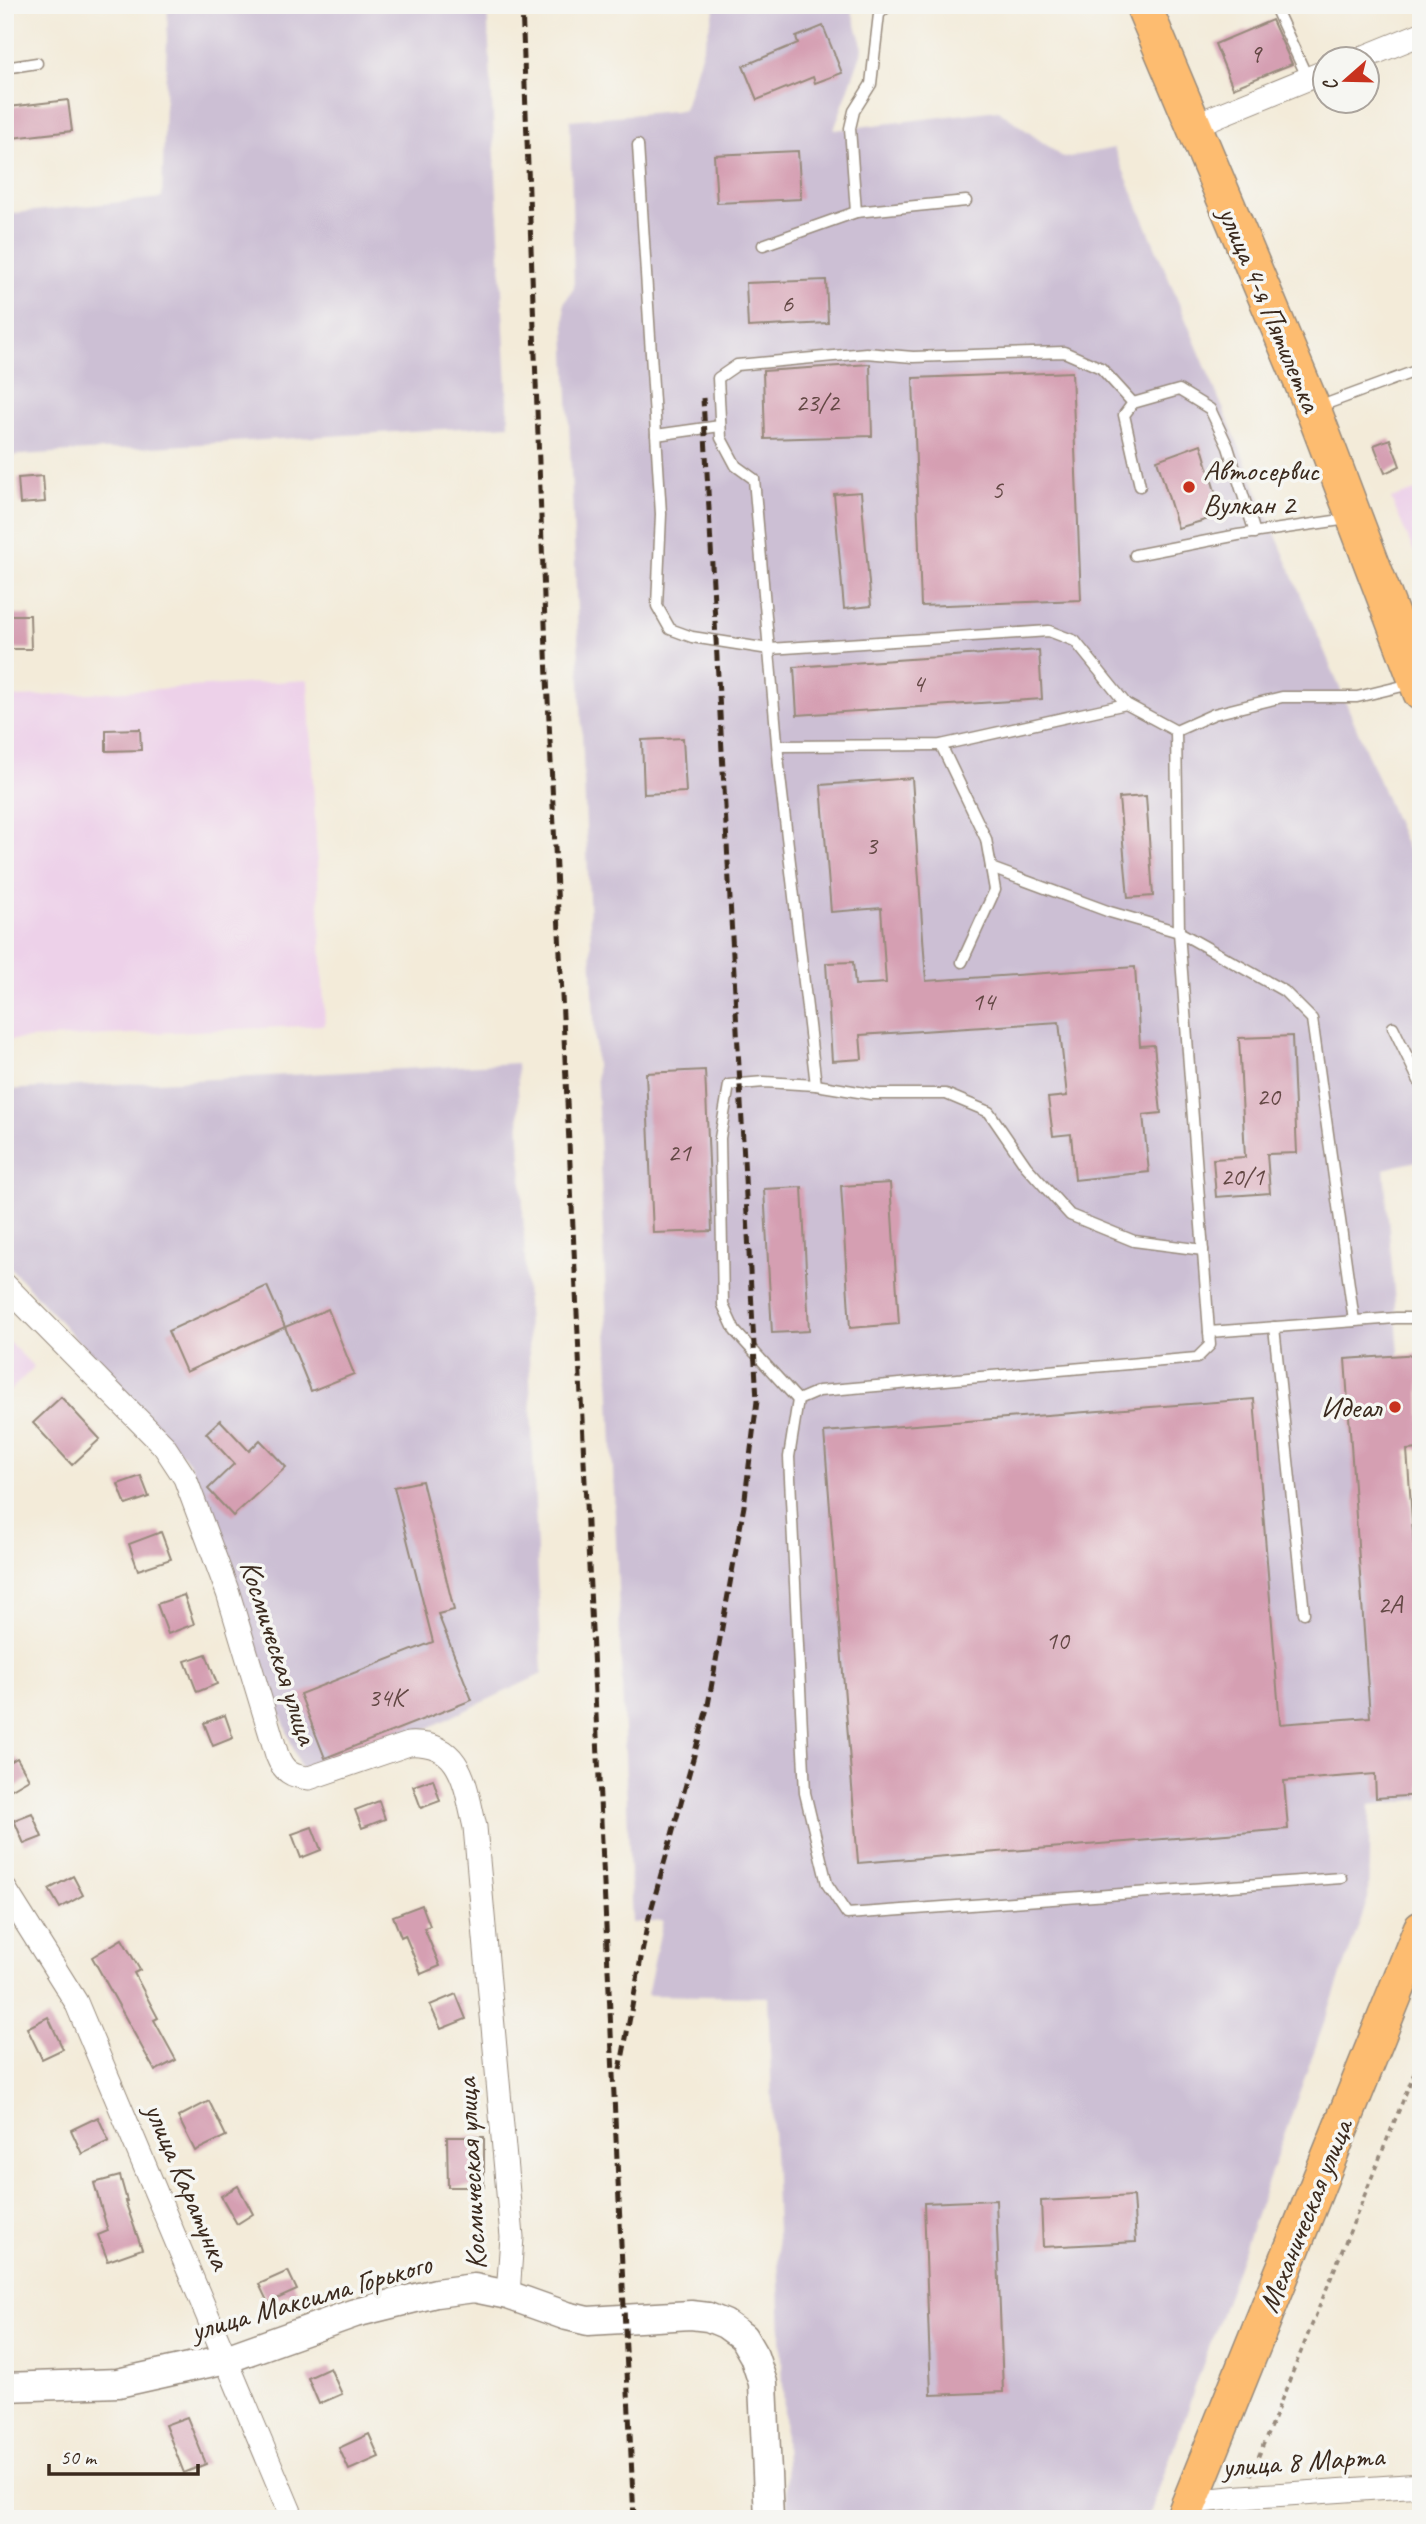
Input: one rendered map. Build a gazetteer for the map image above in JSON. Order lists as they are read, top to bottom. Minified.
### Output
{"streets":{"main road":["улица 4-я Пятилетка","Механическая улица"],"street":["Космическая улица","улица Каратунка","улица Максима Горького","улица 8 Марта"]},"crossings":[["Космическая улица","улица Максима Горького"],["улица Каратунка","улица Максима Горького"],["Механическая улица","улица 8 Марта"]],"places":["Автосервис Вулкан 2","Идеал"],"house_numbers":["9","6","23/2","5","4","3","14","20","21","20/1","2А","10","34К"],"scale_bar":"50 m","north":"left"}
